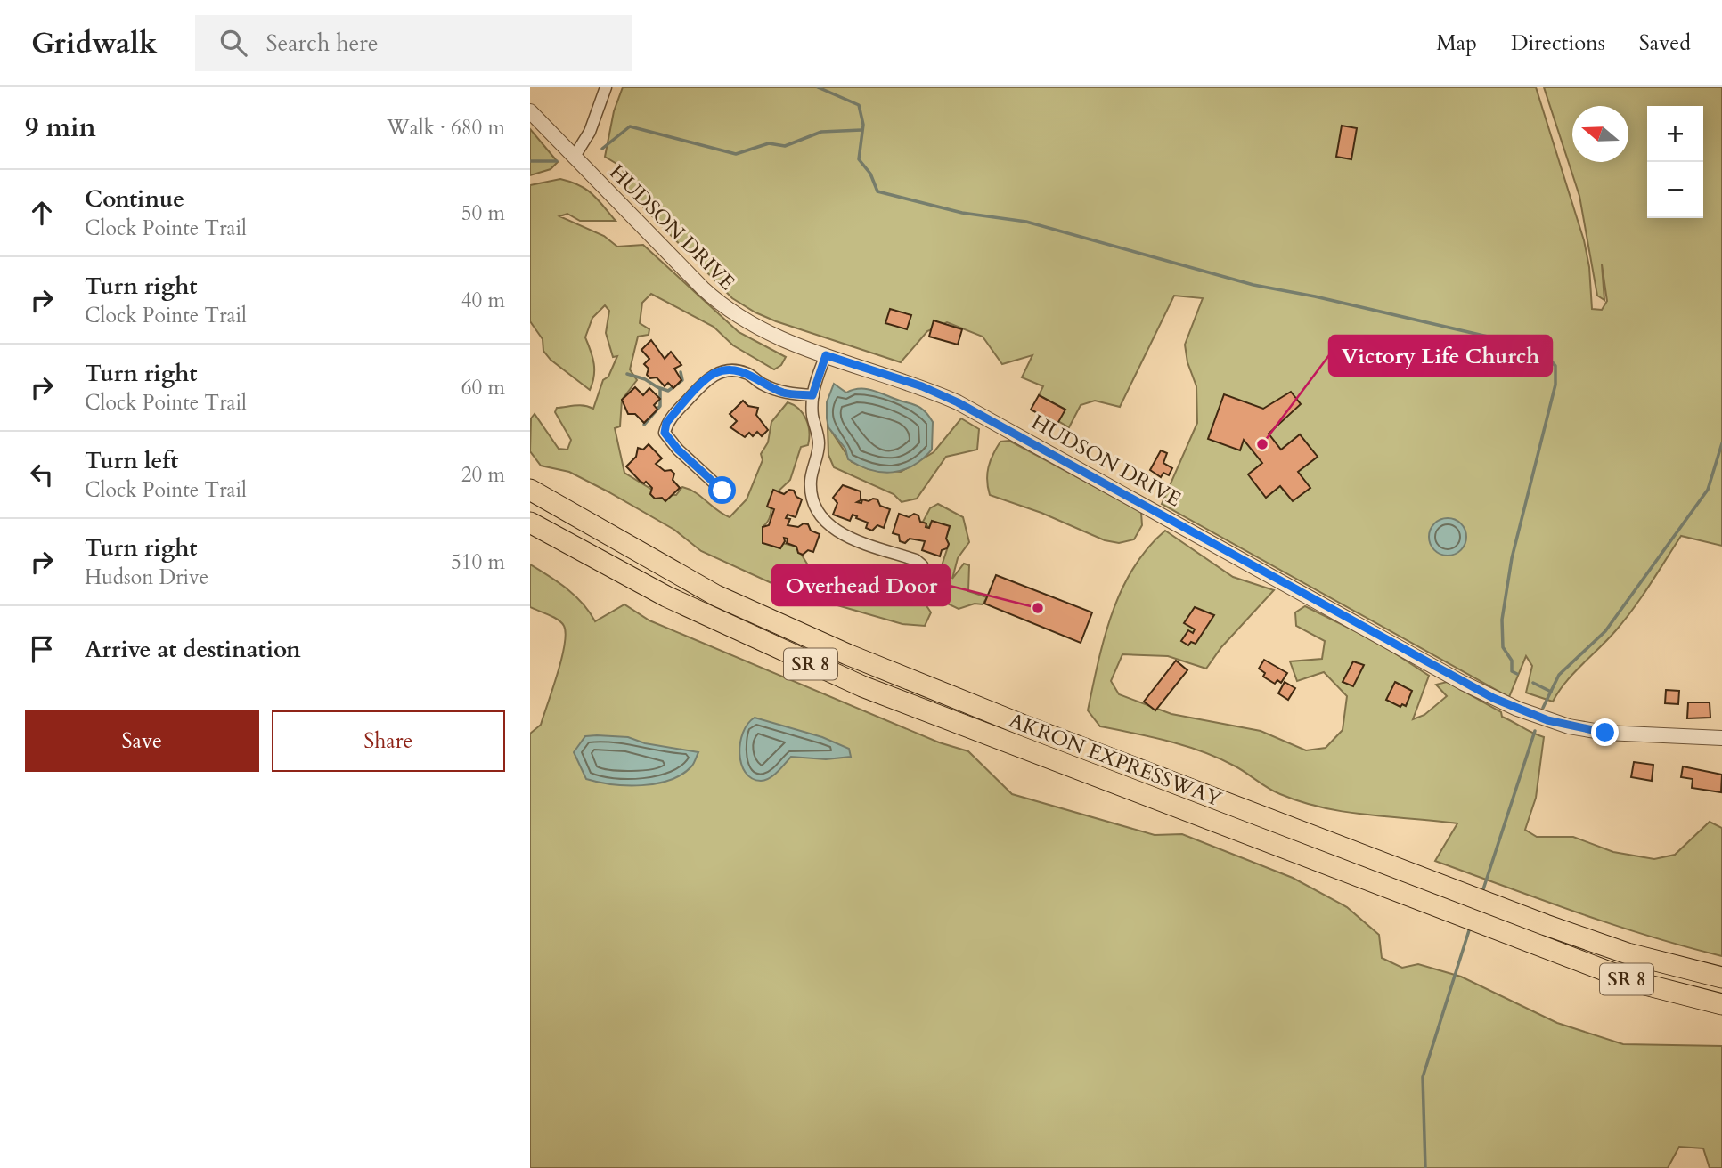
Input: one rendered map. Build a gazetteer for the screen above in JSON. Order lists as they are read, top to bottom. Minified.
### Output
{"streets":{"highway":["SR 8","AKRON EXPRESSWAY"],"street":["HUDSON DRIVE"]},"places":["Victory Life Church","Overhead Door"],"north":"left","page":{"header":"Gridwalk","search":"Search here","nav":["Map","Directions","Saved"],"heading":["9 min","Walk · 680 m"],"map_buttons":["+","−"],"list":[["Continue","Clock Pointe Trail","50 m"],["Turn right","Clock Pointe Trail","40 m"],["Turn right","Clock Pointe Trail","60 m"],["Turn left","Clock Pointe Trail","20 m"],["Turn right","Hudson Drive","510 m"],"Arrive at destination"],"buttons":["Save","Share"]}}
